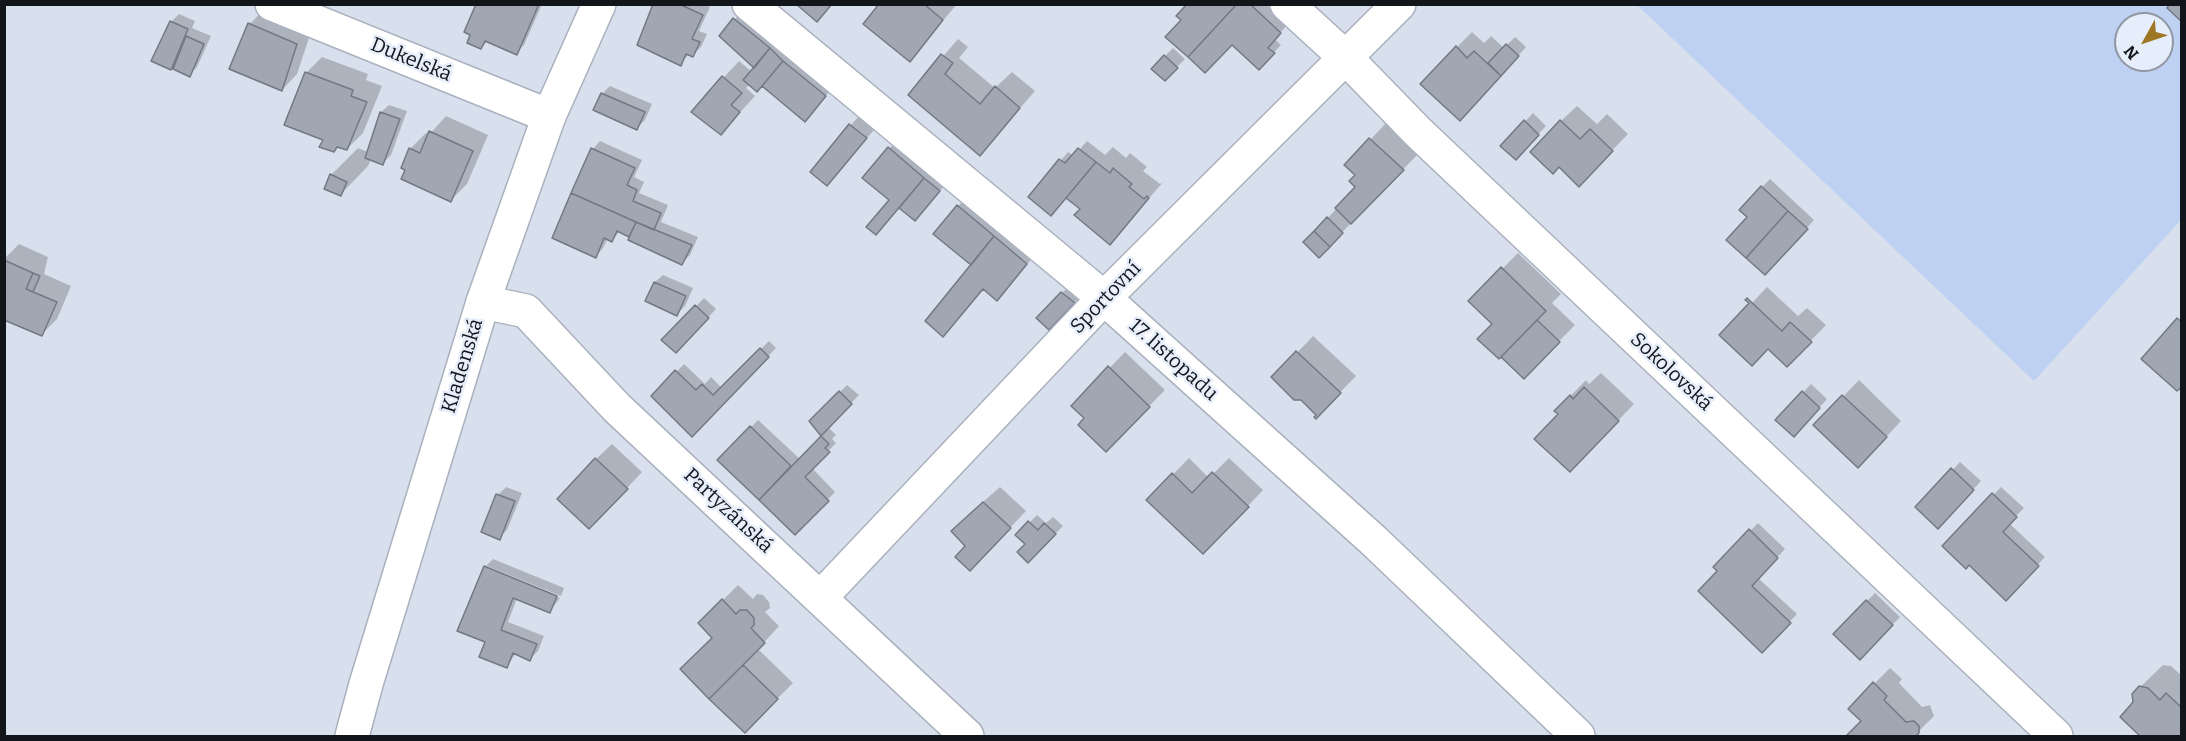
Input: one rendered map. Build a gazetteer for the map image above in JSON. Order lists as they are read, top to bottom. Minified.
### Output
{"streets":{"street":["Dukelská","Sportovní","17. listopadu","Kladenská","Sokolovská","Partyzánská"]},"crossings":[["Dukelská","Kladenská"],["Sportovní","17. listopadu"],["Sportovní","Sokolovská"],["Sportovní","Partyzánská"],["Kladenská","Partyzánská"]],"north":"bottom left"}
